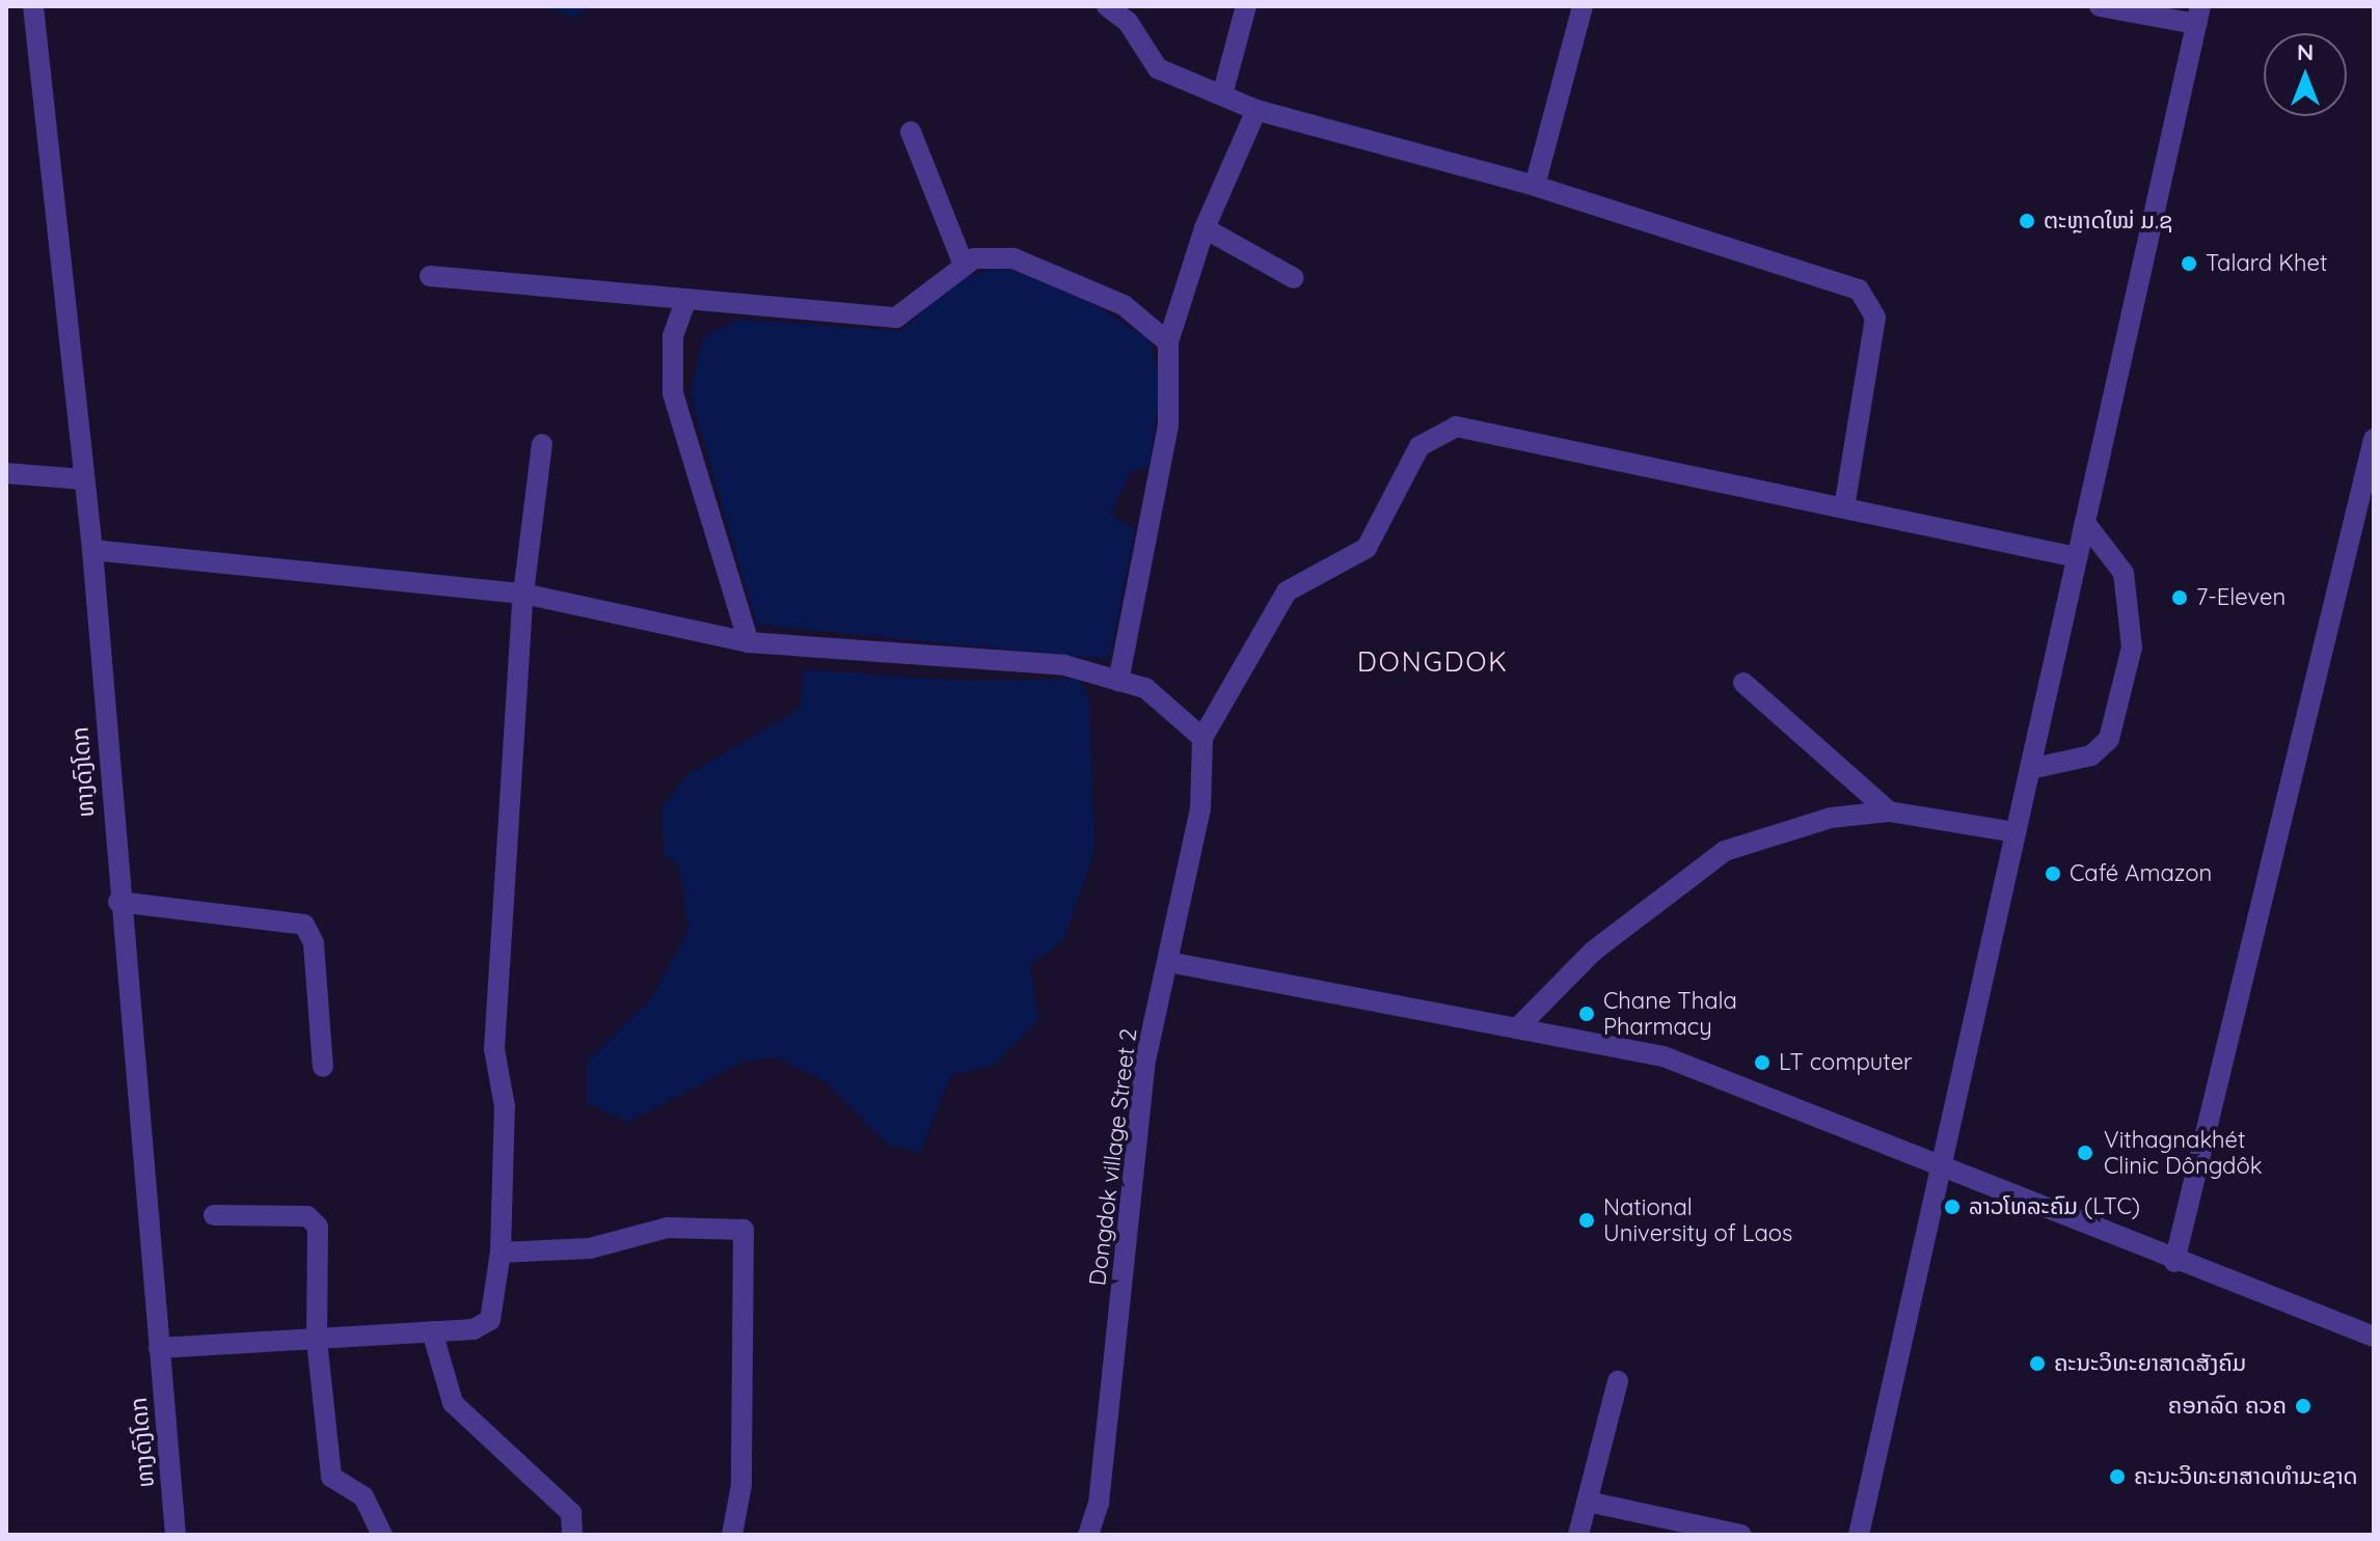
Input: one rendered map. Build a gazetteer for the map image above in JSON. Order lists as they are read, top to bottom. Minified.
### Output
{"streets":{"street":["ທາງດົງໂດກ","Dongdok village Street 2"]},"districts":["DONGDOK"],"places":["ຕະຫຼາດໃໝ່ ມ.ຊ","Talard Khet","7-Eleven","Café Amazon","Chane Thala Pharmacy","LT computer","Vithagnakhét Clinic Dôngdôk","ລາວໂທລະຄົມ (LTC)","National University of Laos","ຄະນະວິທະຍາສາດສັງຄົມ","ຄອກລົດ ຄວຄ","ຄະນະວິທະຍາສາດທຳມະຊາດ"],"north":"top"}
